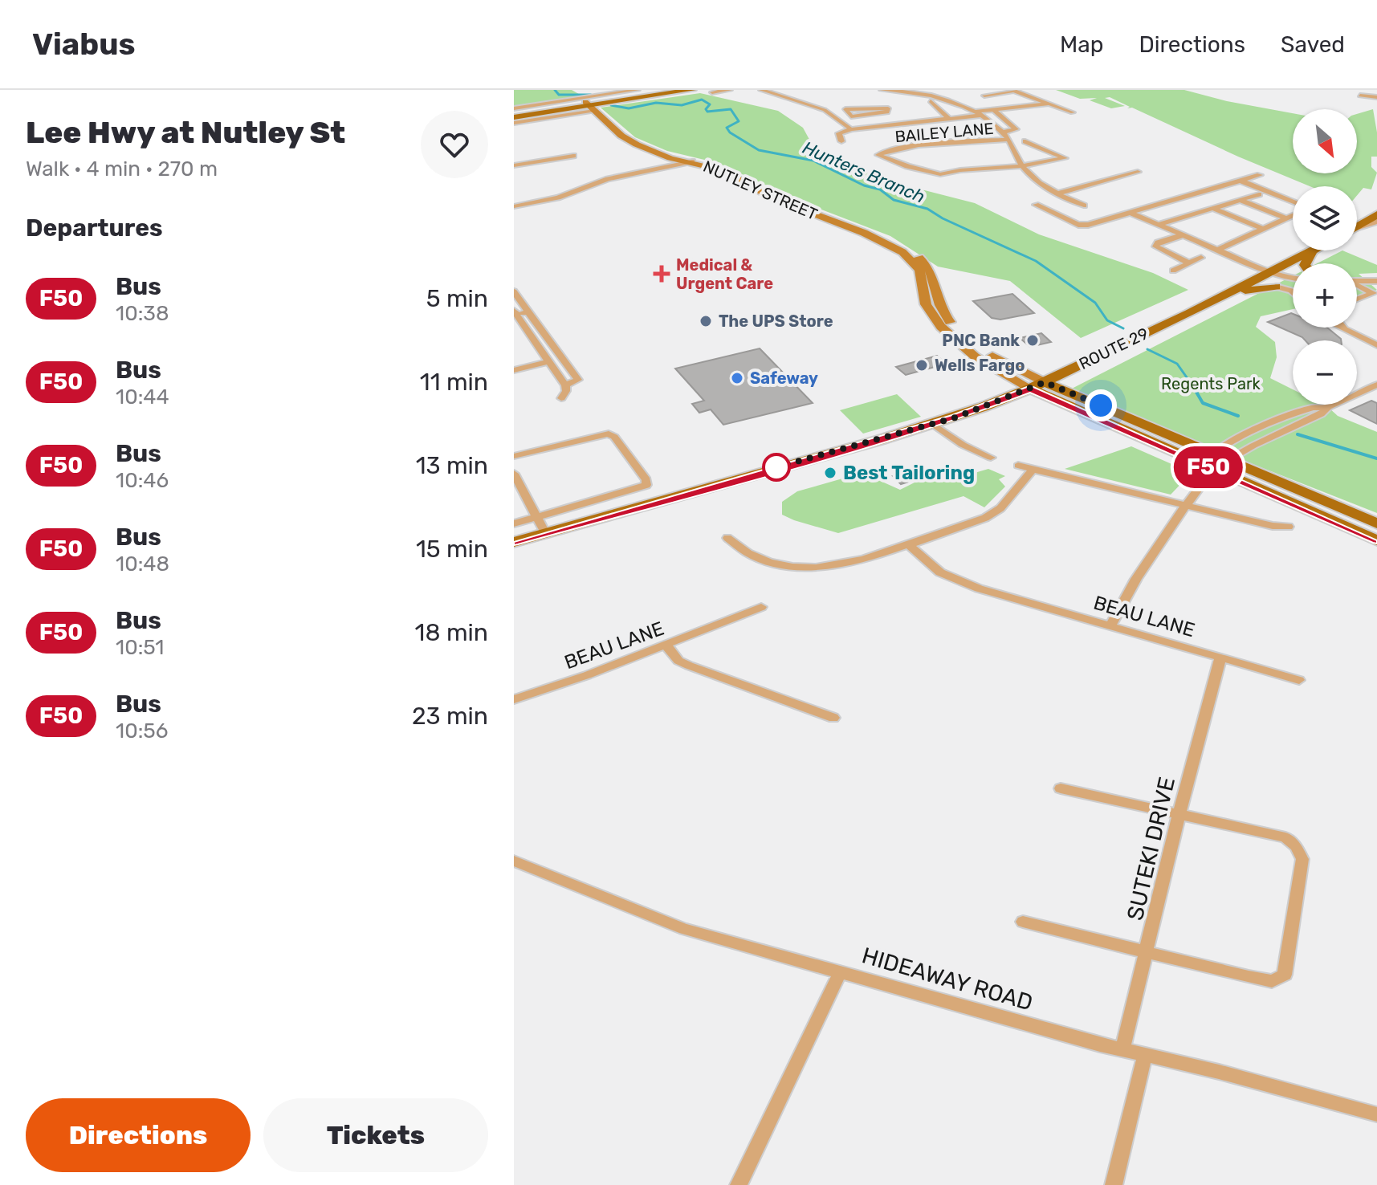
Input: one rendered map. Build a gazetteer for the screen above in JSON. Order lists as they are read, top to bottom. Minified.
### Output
{"streets":{"main road":["NUTLEY STREET","ROUTE 29"],"street":["BAILEY LANE","BEAU LANE","SUTEKI DRIVE","HIDEAWAY ROAD"]},"crossings":[["NUTLEY STREET","ROUTE 29"],["BEAU LANE","SUTEKI DRIVE"],["SUTEKI DRIVE","HIDEAWAY ROAD"]],"water":["Hunters Branch"],"parks":["Regents Park"],"places":{"health":["Medical & Urgent Care"],"other":["The UPS Store","PNC Bank","Wells Fargo","Safeway","Best Tailoring"]},"lines":["bus line F50"],"north":"bottom right","page":{"header":"Viabus","nav":["Map","Directions","Saved"],"heading":[["Lee Hwy at Nutley St","Walk · 4 min · 270 m"],"Departures"],"on_map":"F50","map_buttons":["+","−"],"list":[{"mark":"F50","name":"Bus","note":"10:38","value":"5 min"},{"mark":"F50","name":"Bus","note":"10:44","value":"11 min"},{"mark":"F50","name":"Bus","note":"10:46","value":"13 min"},{"mark":"F50","name":"Bus","note":"10:48","value":"15 min"},{"mark":"F50","name":"Bus","note":"10:51","value":"18 min"},{"mark":"F50","name":"Bus","note":"10:56","value":"23 min"}],"buttons":["Directions","Tickets"]}}
